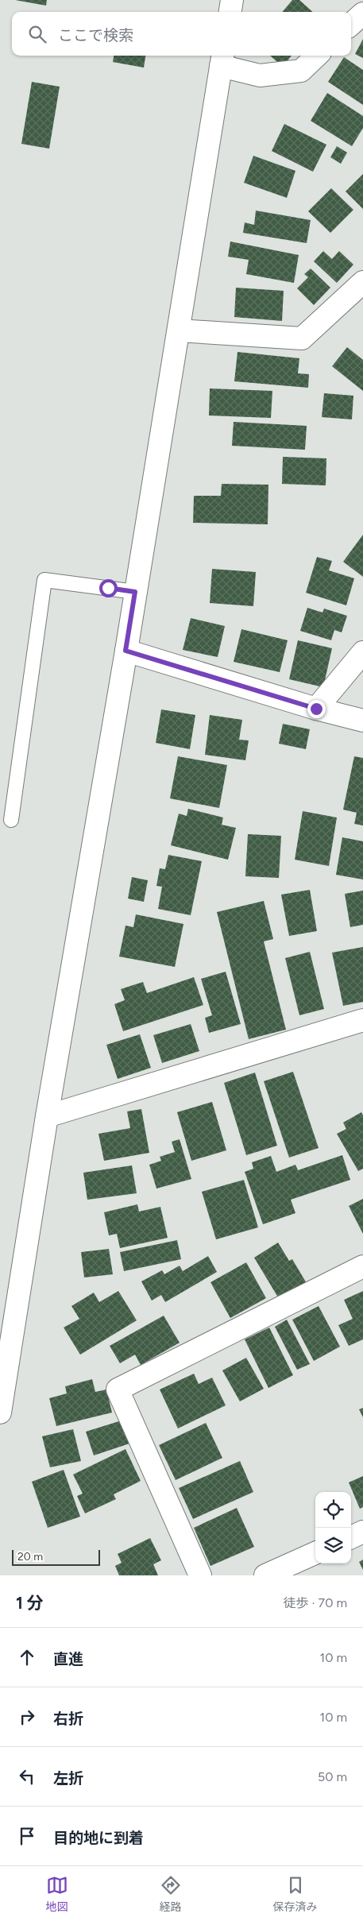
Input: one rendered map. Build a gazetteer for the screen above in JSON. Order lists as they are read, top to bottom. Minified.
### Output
{"scale_bar":"20 m","page":{"search":"ここで検索","scale":"20 m","heading":["1 分","徒歩 · 70 m"],"list":[["直進","10 m"],["右折","10 m"],["左折","50 m"],"目的地に到着"],"nav":["地図","経路","保存済み"]}}
